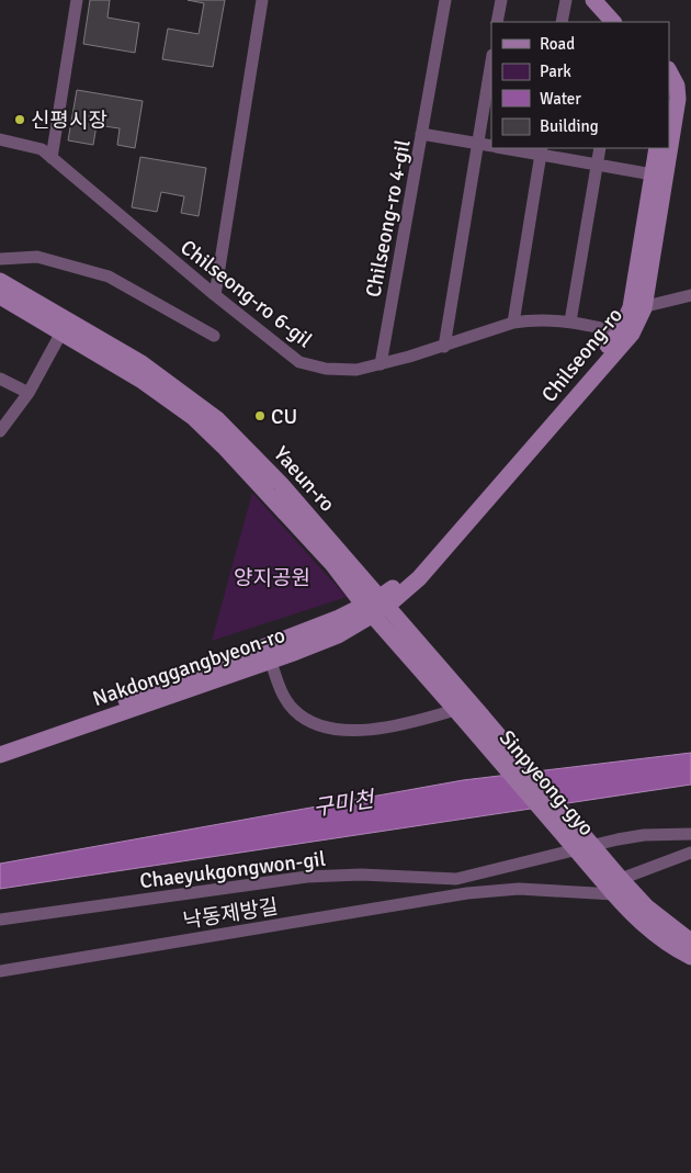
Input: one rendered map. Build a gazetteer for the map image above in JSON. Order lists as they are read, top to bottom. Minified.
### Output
{"streets":{"street":["Chilseong-ro 4-gil","Chilseong-ro 6-gil","Chilseong-ro","Yaeun-ro","Nakdonggangbyeon-ro","Sinpyeong-gyo","Chaeyukgongwon-gil","낙동제방길"]},"crossings":[["Chilseong-ro 4-gil","Chilseong-ro 6-gil"],["Chilseong-ro 6-gil","Chilseong-ro"],["Chilseong-ro","Yaeun-ro"],["Chilseong-ro","Nakdonggangbyeon-ro"],["Yaeun-ro","Nakdonggangbyeon-ro"],["Yaeun-ro","Sinpyeong-gyo"],["Sinpyeong-gyo","낙동제방길"]],"water":["구미천"],"parks":["양지공원"],"places":["신평시장","CU"],"legend":["Road","Park","Water","Building"]}
